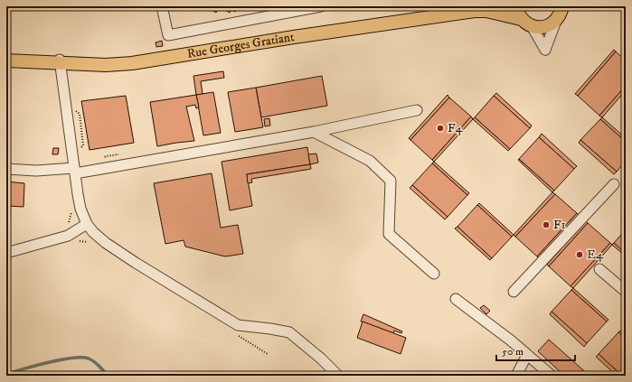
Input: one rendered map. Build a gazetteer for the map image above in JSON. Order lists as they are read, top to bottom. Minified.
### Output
{"streets":{"main road":["Rue Georges Gratiant"]},"places":["F4","F1","E4"],"scale_bar":"50 m"}
